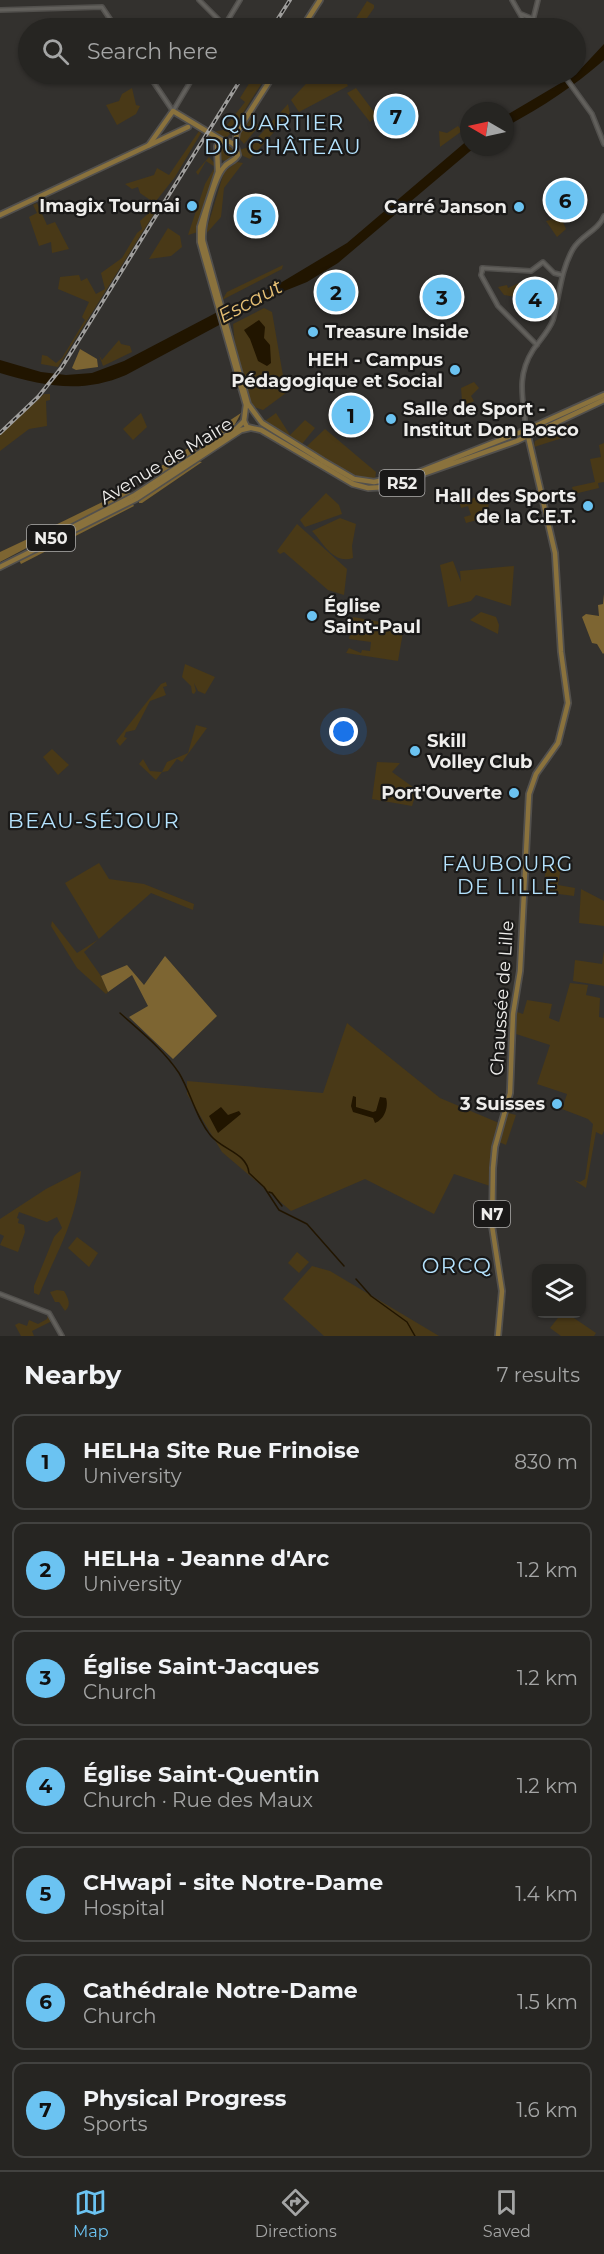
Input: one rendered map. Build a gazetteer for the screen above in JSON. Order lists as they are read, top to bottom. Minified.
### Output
{"streets":{"main road":["Avenue de Maire","R52","N50","Chaussée de Lille","N7"]},"crossings":[["Avenue de Maire","R52"],["R52","Chaussée de Lille"]],"districts":["QUARTIER DU CHÂTEAU","BEAU-SÉJOUR","FAUBOURG DE LILLE","ORCQ"],"water":["Escaut"],"places":["Imagix Tournai","Carré Janson","Treasure Inside","HEH - Campus Pédagogique et Social","Salle de Sport - Institut Don Bosco","Hall des Sports de la C.E.T.","Église Saint-Paul","Skill Volley Club","Port'Ouverte","3 Suisses"],"north":"left","page":{"search":"Search here","pins":["7","6","5","2","3","4","1"],"heading":["Nearby","7 results"],"list":[{"mark":"1","name":"HELHa Site Rue Frinoise","note":"University","value":"830 m"},{"mark":"2","name":"HELHa - Jeanne d'Arc","note":"University","value":"1.2 km"},{"mark":"3","name":"Église Saint-Jacques","note":"Church","value":"1.2 km"},{"mark":"4","name":"Église Saint-Quentin","note":"Church · Rue des Maux","value":"1.2 km"},{"mark":"5","name":"CHwapi - site Notre-Dame","note":"Hospital","value":"1.4 km"},{"mark":"6","name":"Cathédrale Notre-Dame","note":"Church","value":"1.5 km"},{"mark":"7","name":"Physical Progress","note":"Sports","value":"1.6 km"}],"nav":["Map","Directions","Saved"]}}
